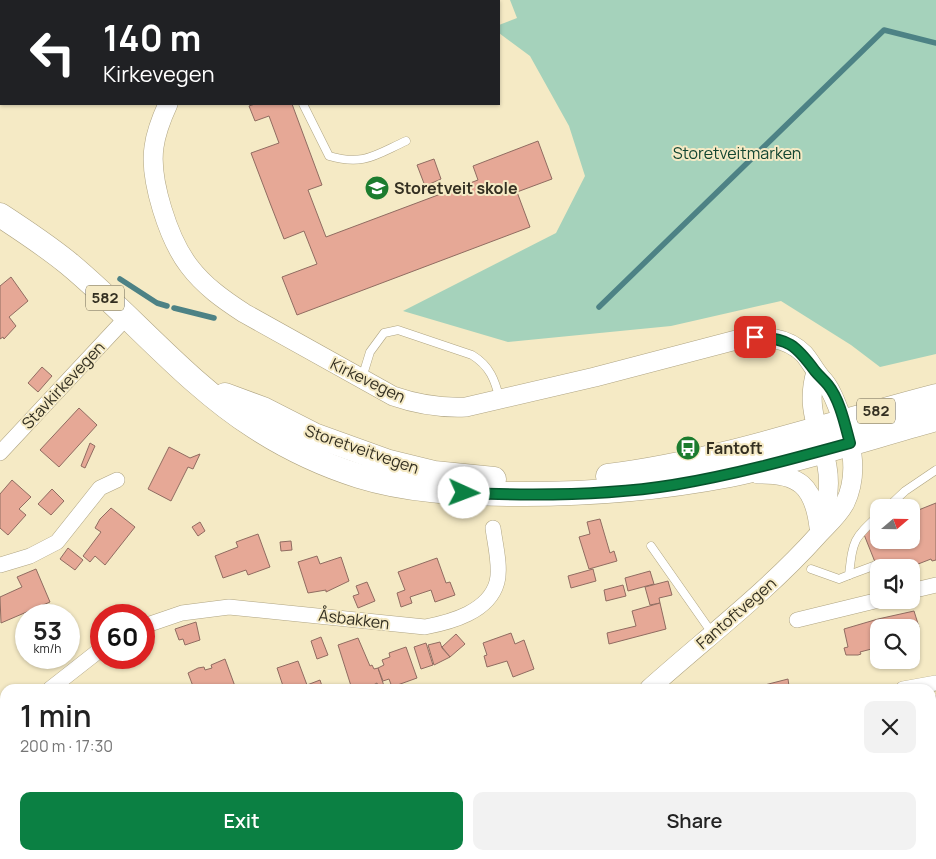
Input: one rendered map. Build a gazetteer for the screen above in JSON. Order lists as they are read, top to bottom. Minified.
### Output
{"streets":{"main road":["582","Storetveitvegen"],"street":["Kirkevegen","Stavkirkevegen","Fantoftvegen","Åsbakken"]},"crossings":[["Kirkevegen","Storetveitvegen"],["Kirkevegen","Fantoftvegen"],["Stavkirkevegen","Storetveitvegen"],["Storetveitvegen","Fantoftvegen"]],"parks":["Storetveitmarken"],"places":{"school or university":["Storetveit skole"],"bus stop":["Fantoft"]},"north":"right","page":{"turn":["140 m","Kirkevegen"],"speed":"53 km/h","limit":"60","heading":["1 min","200 m · 17:30"],"buttons":["Exit","Share"]}}
